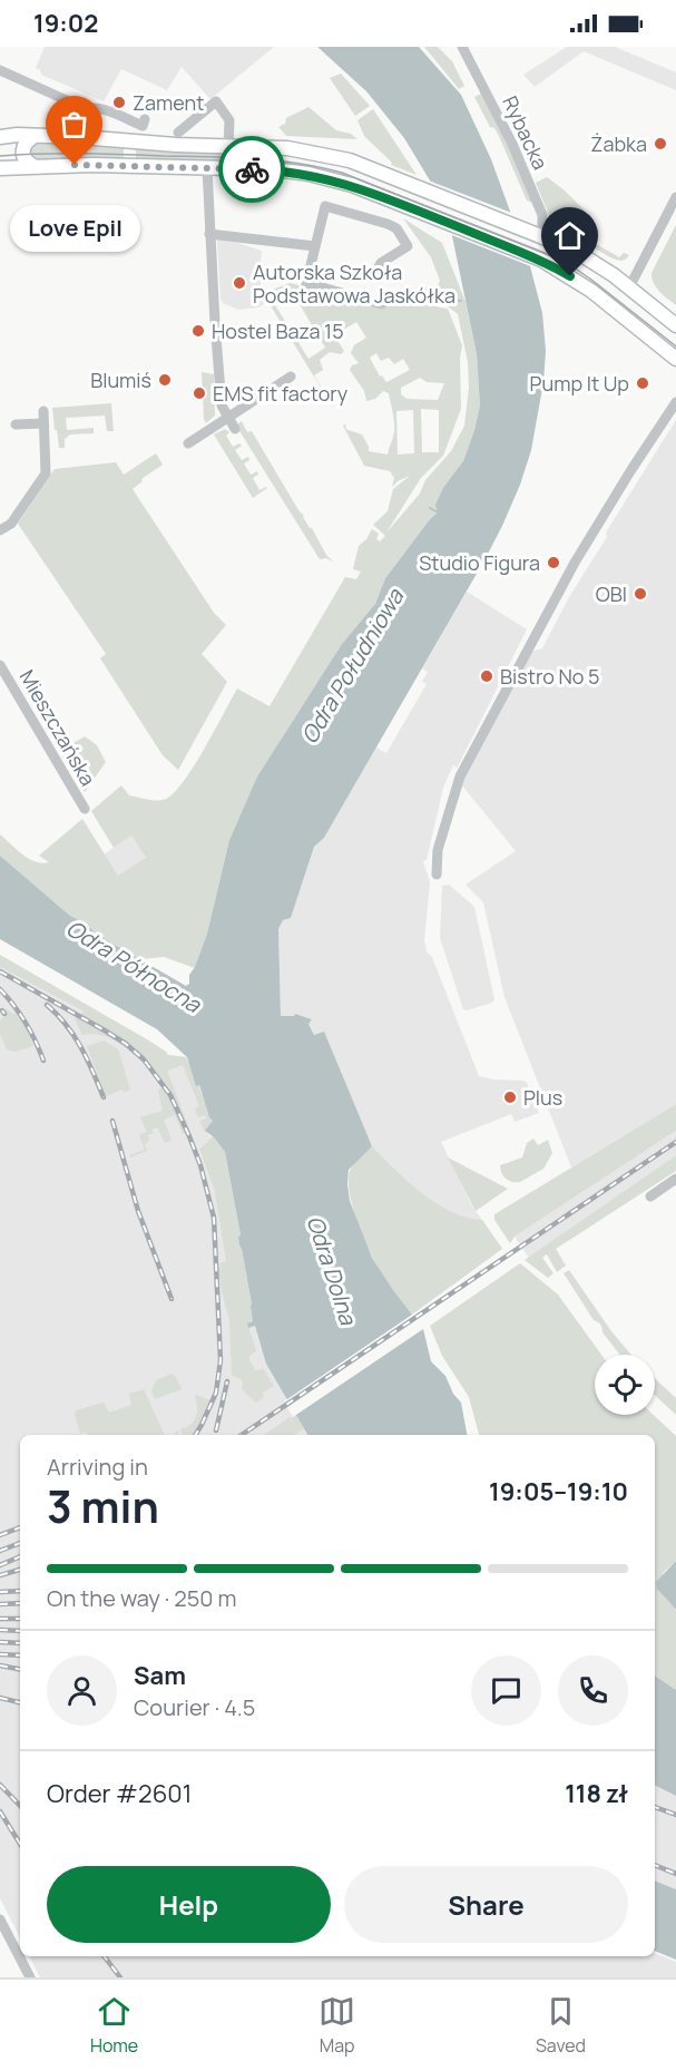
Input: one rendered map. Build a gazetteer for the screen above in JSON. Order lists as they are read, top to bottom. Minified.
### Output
{"streets":{"street":["Rybacka","Mieszczańska"]},"water":["Odra Południowa","Odra Północna","Odra Dolna"],"places":["Zament","Żabka","Love Epil","Autorska Szkoła Podstawowa Jaskółka","Hostel Baza 15","Blumiś","Pump It Up","EMS fit factory","Studio Figura","OBI","Bistro No 5","Plus"],"page":{"status":"19:02","bubble":"Love Epil","heading":["3 min","Arriving in","19:05–19:10"],"panel":["Sam","Courier · 4.5","Order #2601","118 zł"],"bar":"On the way · 250 m","buttons":["Help","Share"],"tabs":["Home","Map","Saved"]}}
